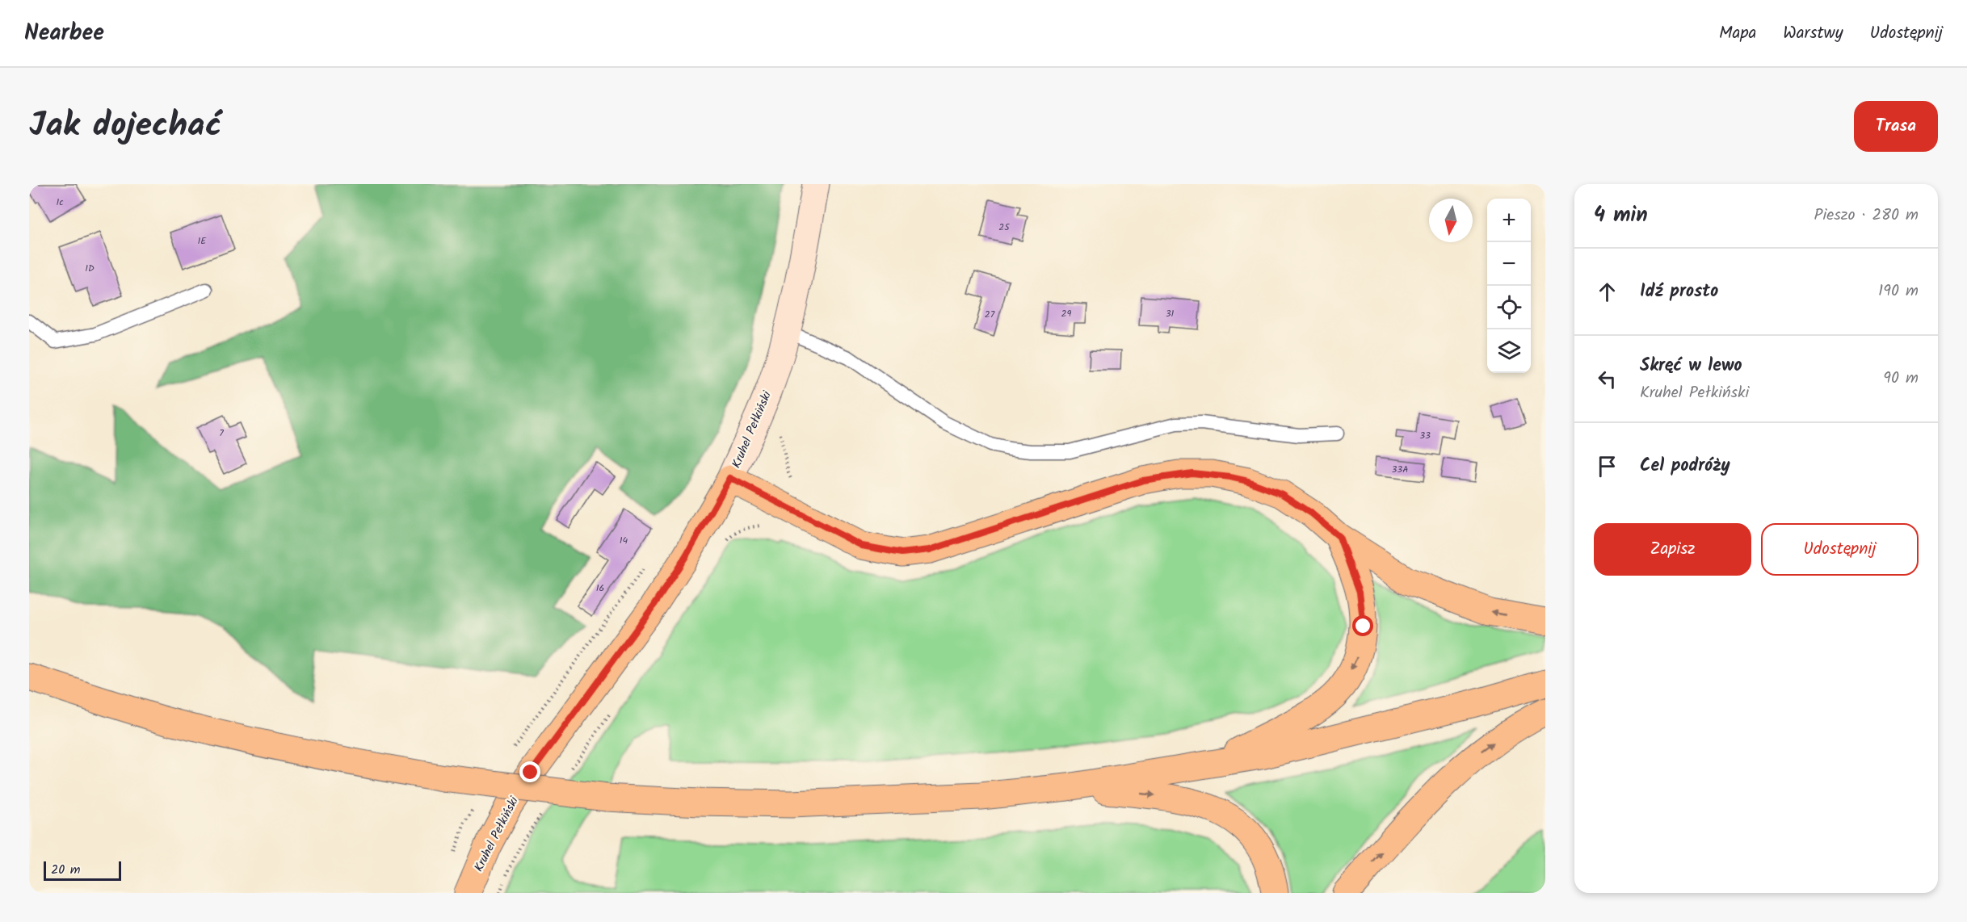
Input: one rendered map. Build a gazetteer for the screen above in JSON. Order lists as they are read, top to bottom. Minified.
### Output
{"streets":{"main road":["Kruhel Pełkiński"]},"house_numbers":["1c","25","1E","1D","29","31","27","7","33","33A","14","16"],"scale_bar":"20 m","north":"bottom","page":{"header":"Nearbee","nav":["Mapa","Warstwy","Udostępnij"],"title":"Jak dojechać","buttons":["Trasa",["Zapisz","Udostępnij"]],"heading":["4 min","Pieszo · 280 m"],"map_buttons":["+","−"],"list":[["Idź prosto","190 m"],["Skręć w lewo","Kruhel Pełkiński","90 m"],"Cel podróży"],"scale":"20 m"}}
